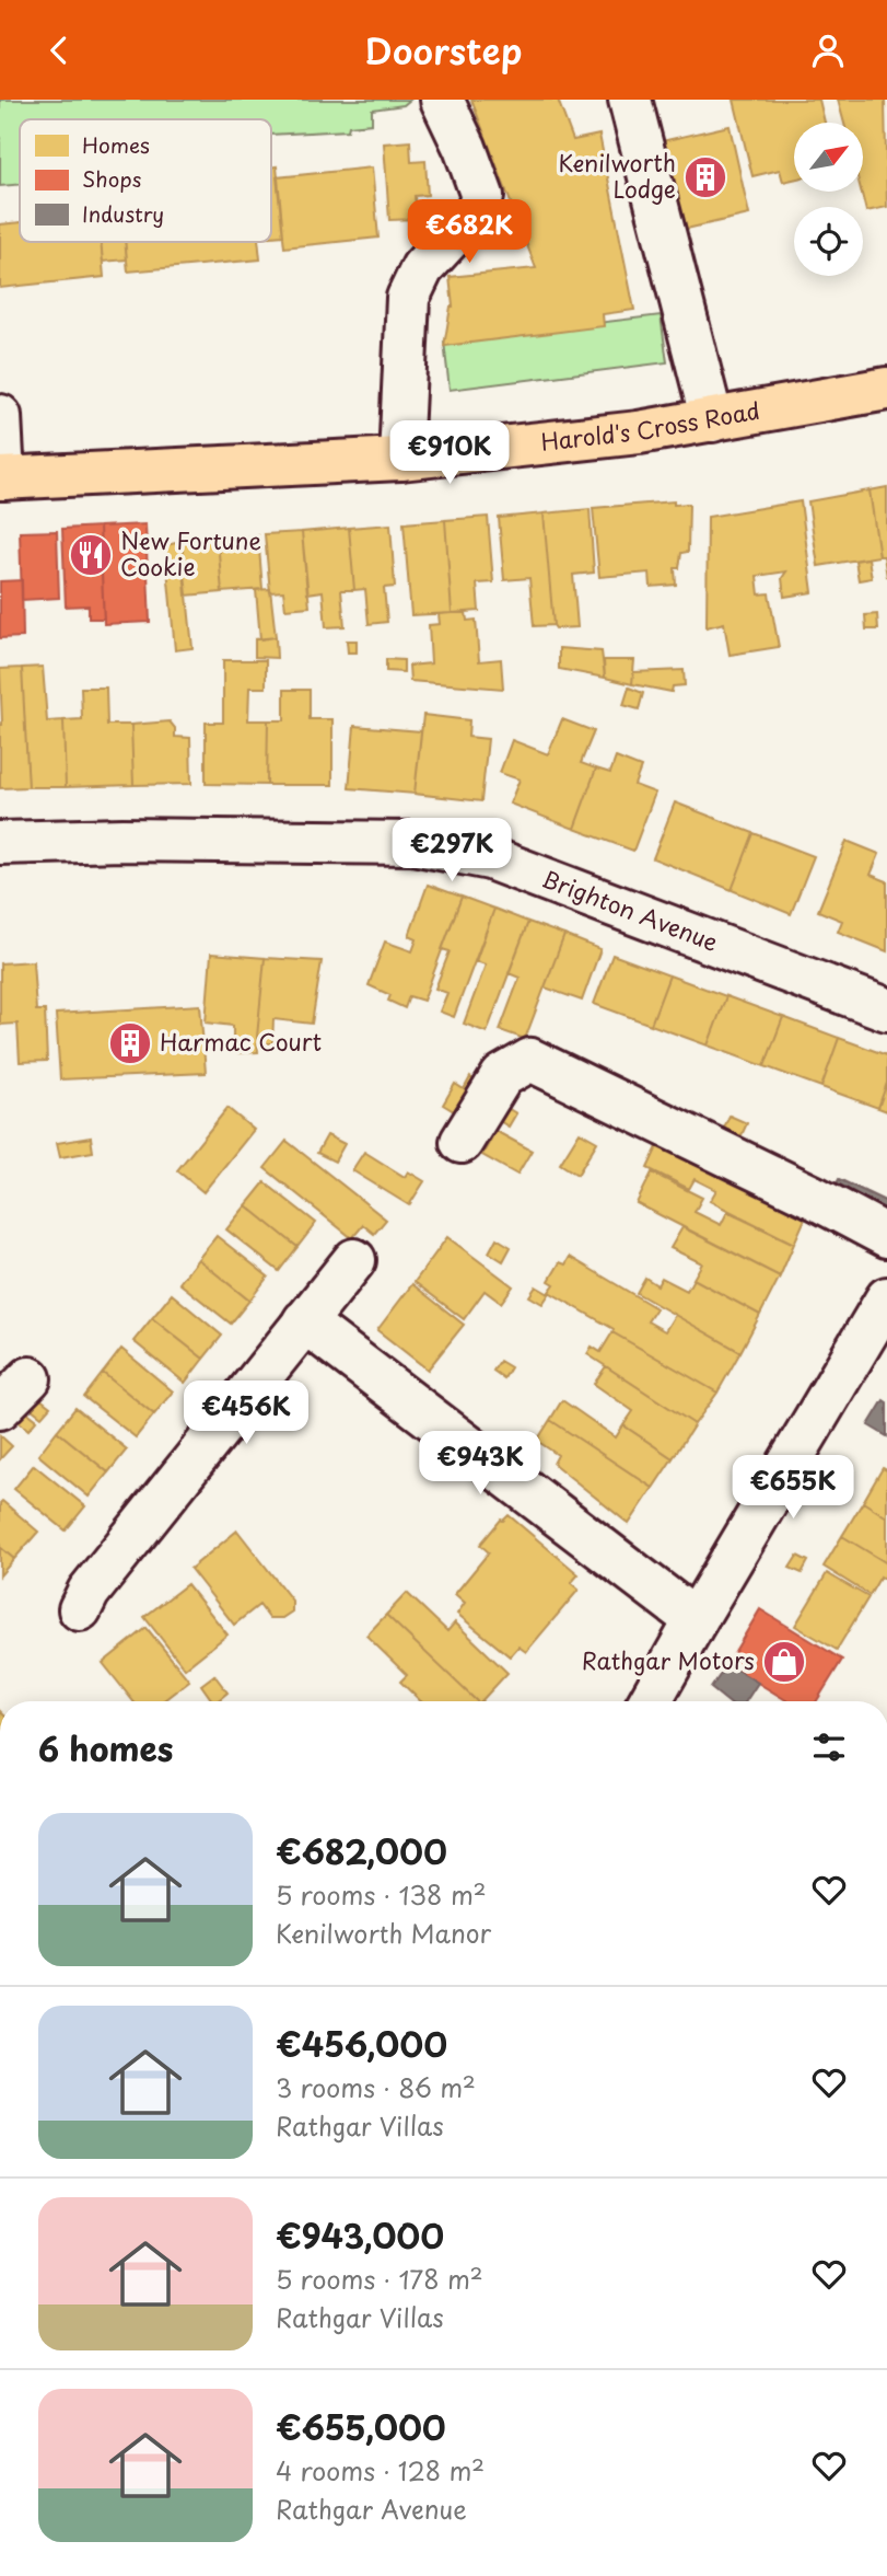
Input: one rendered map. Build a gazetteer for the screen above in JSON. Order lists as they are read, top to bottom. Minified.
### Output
{"streets":{"main road":["Harold's Cross Road"],"street":["Brighton Avenue"]},"places":{"building":["Kenilworth Lodge","Harmac Court"],"restaurant":["New Fortune Cookie"],"shop":["Rathgar Motors"]},"legend":["Homes","Shops","Industry"],"north":"top right","page":{"header":"Doorstep","price":["€682K","€910K","€297K","€456K","€943K","€655K"],"heading":"6 homes","list":[{"name":"€682,000","note":"5 rooms · 138 m² · Kenilworth Manor"},{"name":"€456,000","note":"3 rooms · 86 m² · Rathgar Villas"},{"name":"€943,000","note":"5 rooms · 178 m² · Rathgar Villas"},{"name":"€655,000","note":"4 rooms · 128 m² · Rathgar Avenue"}]}}
